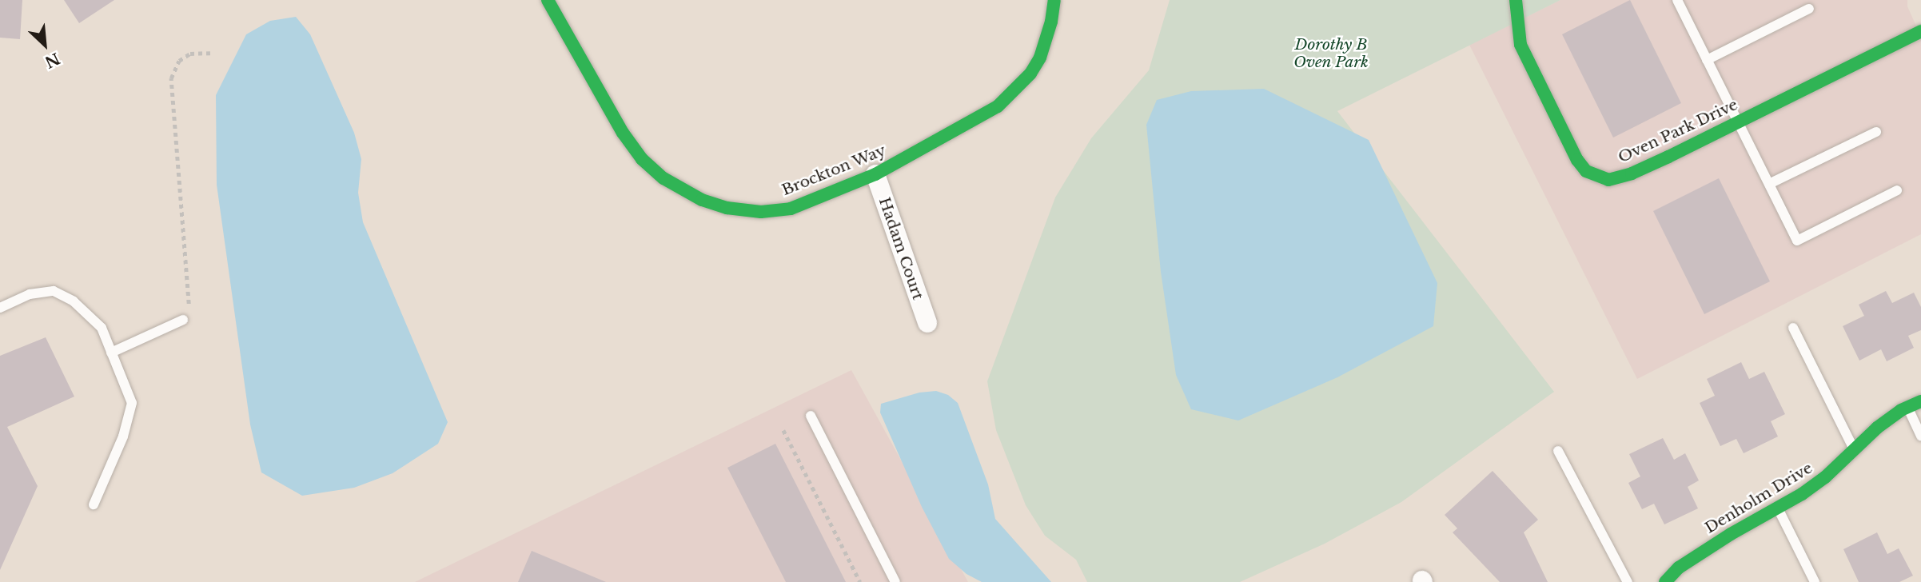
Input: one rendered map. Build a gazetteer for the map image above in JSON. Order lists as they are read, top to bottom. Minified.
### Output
{"streets":{"street":["Oven Park Drive","Brockton Way","Hadam Court","Denholm Drive"]},"crossings":[["Brockton Way","Hadam Court"]],"parks":["Dorothy B Oven Park"],"north":"bottom right"}
